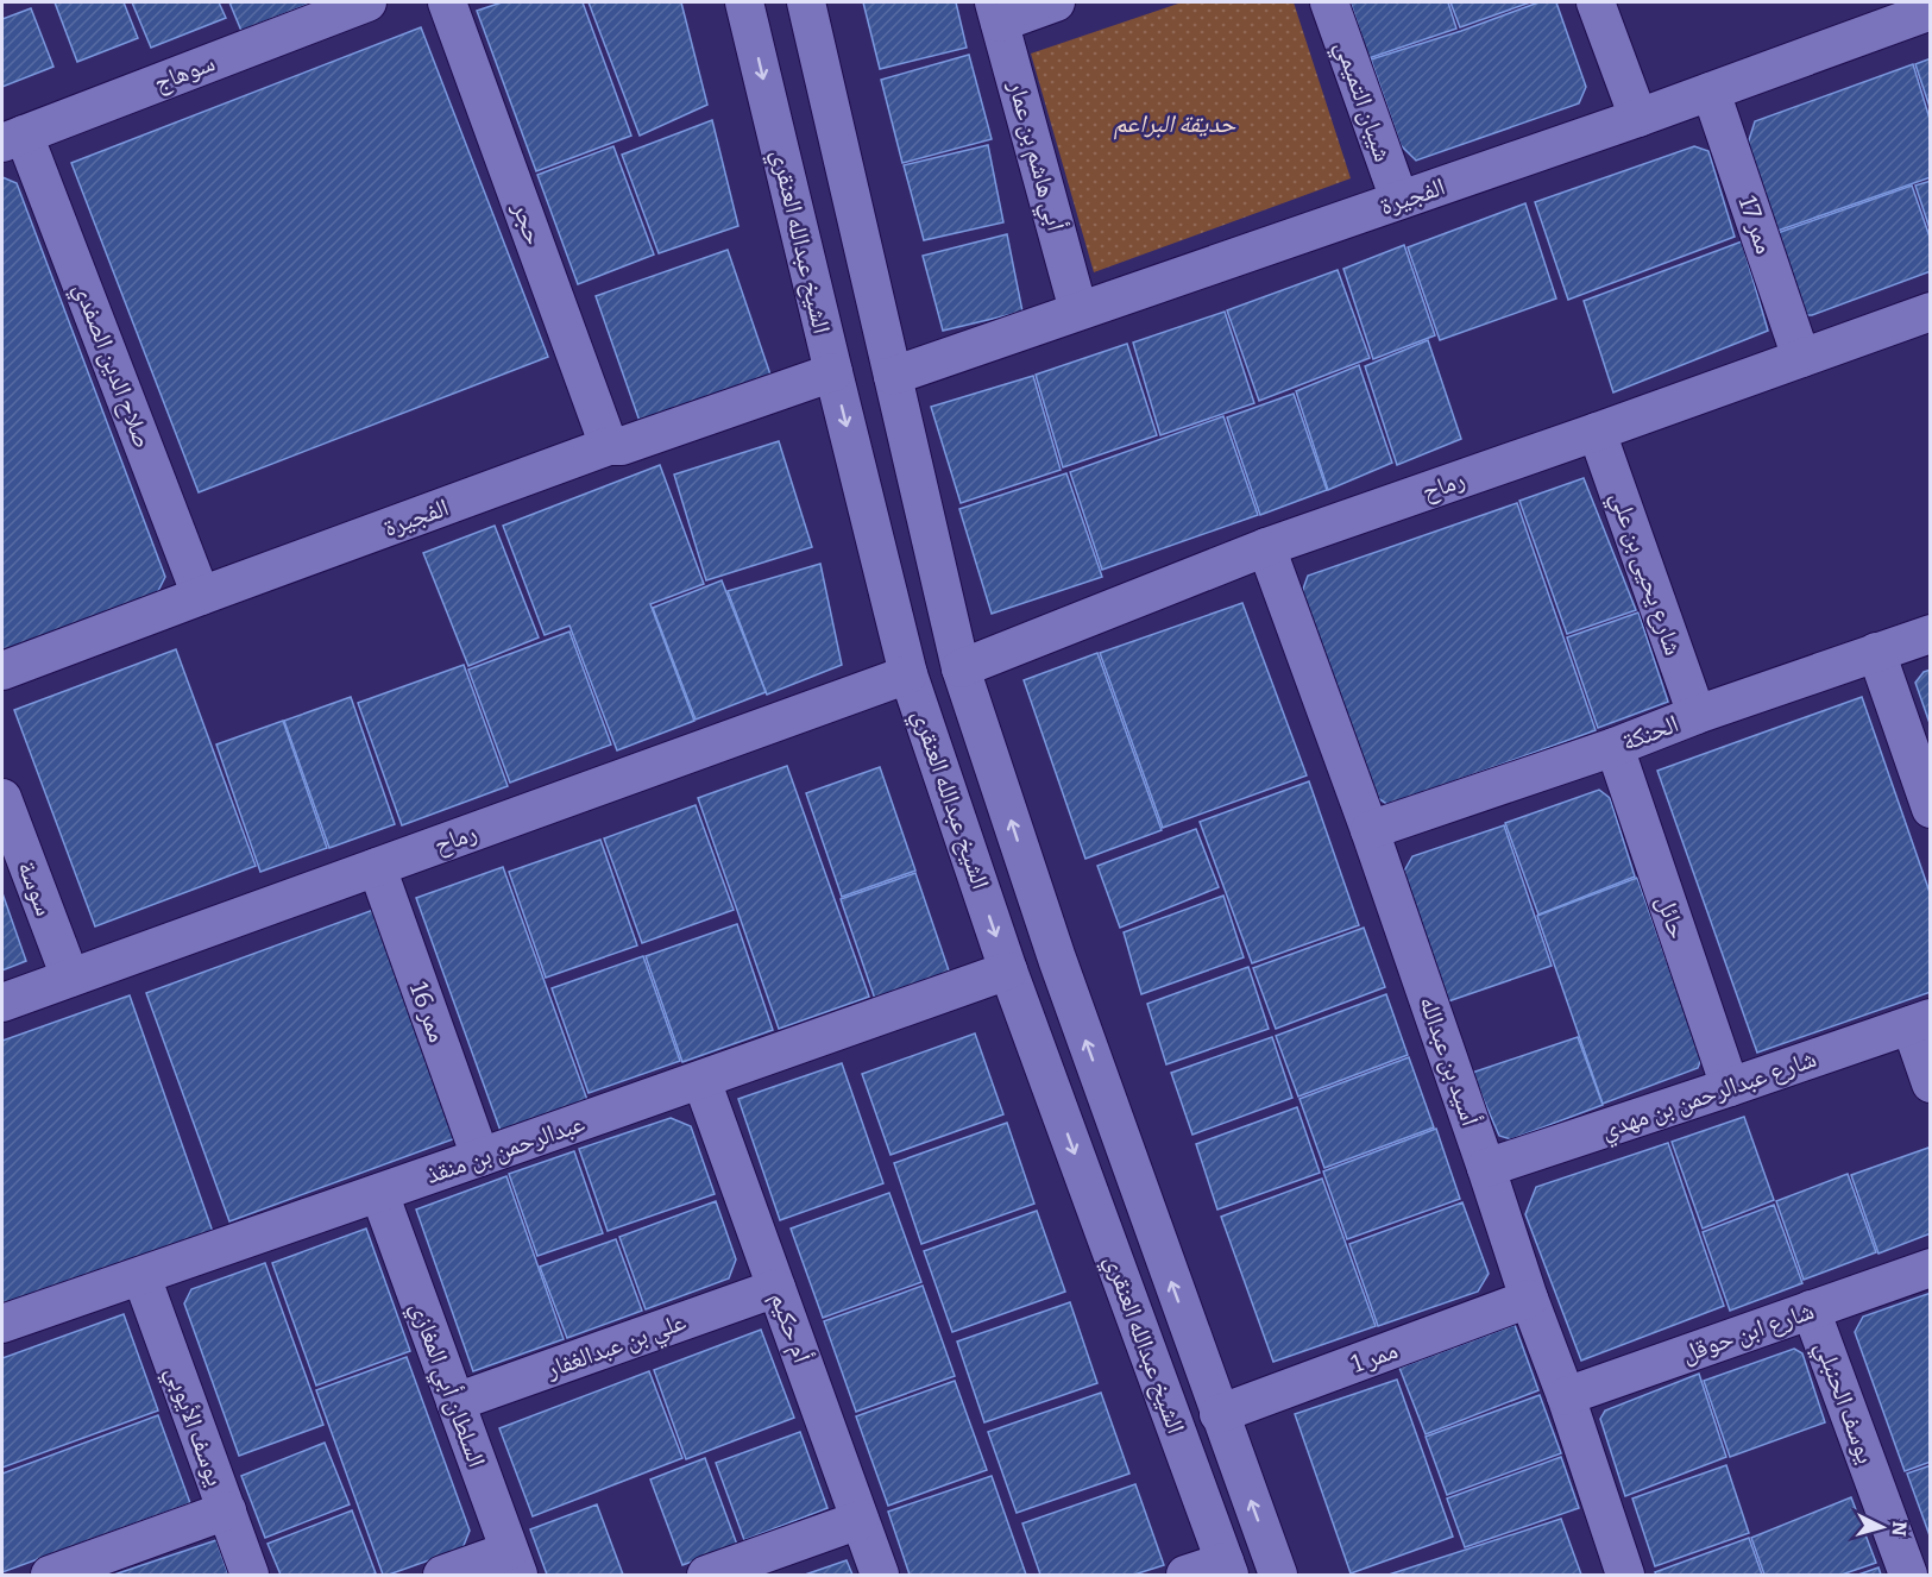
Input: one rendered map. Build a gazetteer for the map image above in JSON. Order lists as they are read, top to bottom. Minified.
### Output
{"streets":{"street":["سوهاج","شيبان التميمي","أبي هاشم بن عمار","الفجيرة","حجر","ممر 17","الشيخ عبدالله العنقري","صلاح الدين الصفدي","رماح","شارع يحيى بن علي","الحنكة","سوسة","حائل","ممر 16","أسيد بن عبدالله","شارع عبدالرحمن بن مهدي","عبدالرحمن بن منقذ","أم حكيم","شارع ابن حوقل","علي بن عبدالغفار","ممر 1","السلطان أبي المغازي","يوسف الحنبلي","يوسف الأيوبي"]},"crossings":[["سوهاج","صلاح الدين الصفدي"],["شيبان التميمي","الفجيرة"],["أبي هاشم بن عمار","الفجيرة"],["الفجيرة","حجر"],["الفجيرة","ممر 17"],["الفجيرة","الشيخ عبدالله العنقري"],["الفجيرة","صلاح الدين الصفدي"],["ممر 17","رماح"],["الشيخ عبدالله العنقري","رماح"],["الشيخ عبدالله العنقري","عبدالرحمن بن منقذ"],["الشيخ عبدالله العنقري","ممر 1"],["رماح","شارع يحيى بن علي"],["رماح","سوسة"],["رماح","ممر 16"],["رماح","أسيد بن عبدالله"],["شارع يحيى بن علي","الحنكة"],["الحنكة","حائل"],["الحنكة","أسيد بن عبدالله"],["حائل","شارع عبدالرحمن بن مهدي"],["ممر 16","عبدالرحمن بن منقذ"],["أسيد بن عبدالله","شارع عبدالرحمن بن مهدي"],["أسيد بن عبدالله","شارع ابن حوقل"],["أسيد بن عبدالله","ممر 1"],["عبدالرحمن بن منقذ","أم حكيم"],["عبدالرحمن بن منقذ","السلطان أبي المغازي"],["عبدالرحمن بن منقذ","يوسف الأيوبي"],["أم حكيم","علي بن عبدالغفار"],["شارع ابن حوقل","يوسف الحنبلي"],["علي بن عبدالغفار","السلطان أبي المغازي"]],"parks":["حديقة البراعم"],"north":"right"}
